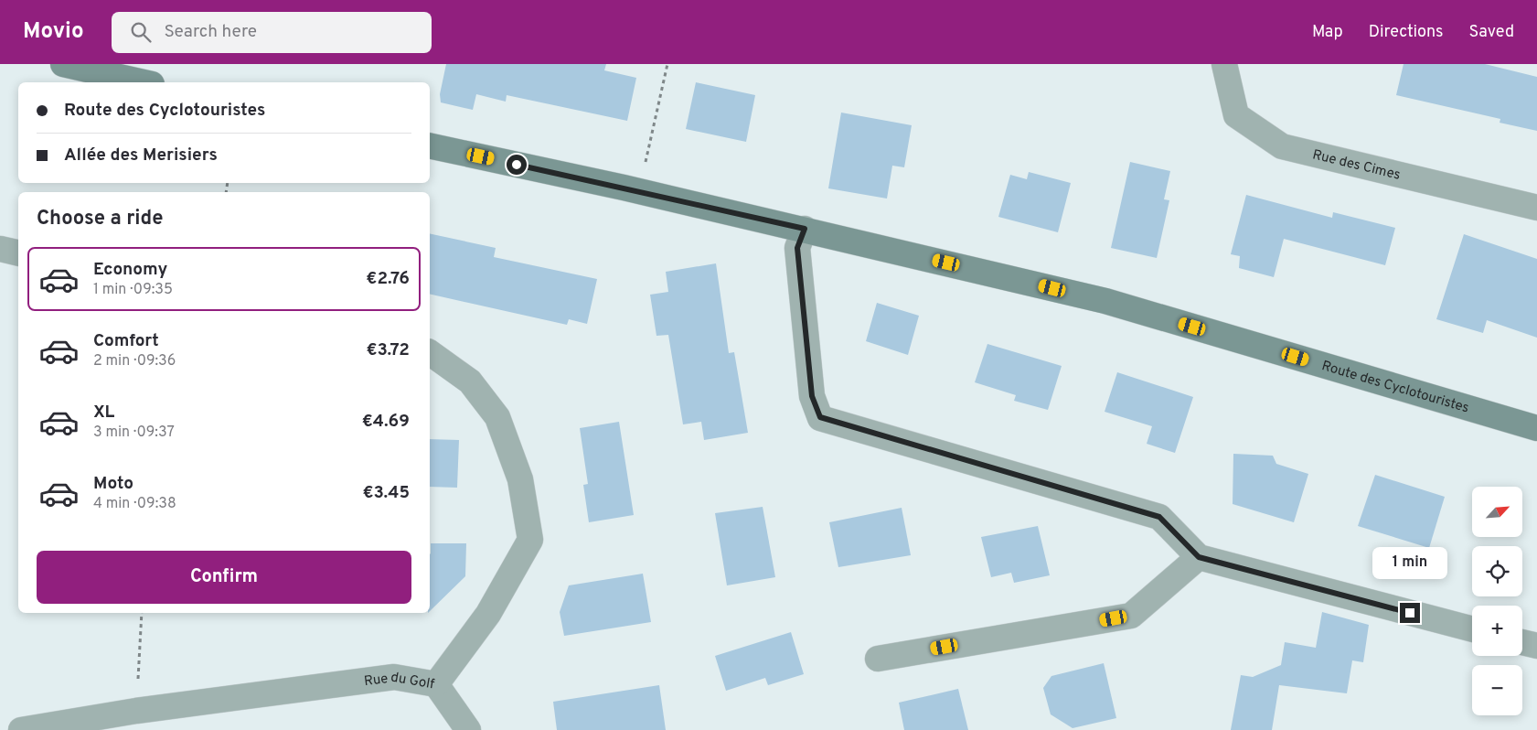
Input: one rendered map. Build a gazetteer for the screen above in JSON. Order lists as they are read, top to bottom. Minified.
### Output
{"streets":{"street":["Rue des Cimes","Route des Cyclotouristes","Rue du Golf"]},"north":"top right","page":{"header":"Movio","search":"Search here","nav":["Map","Directions","Saved"],"banner":["Route des Cyclotouristes","Allée des Merisiers"],"heading":"Choose a ride","list":[{"name":"Economy","note":"1 min · 09:35","value":"€2.76"},{"name":"Comfort","note":"2 min · 09:36","value":"€3.72"},{"name":"XL","note":"3 min · 09:37","value":"€4.69"},{"name":"Moto","note":"4 min · 09:38","value":"€3.45"}],"map_buttons":["+","−"],"buttons":"Confirm","bubble":"1 min"}}
